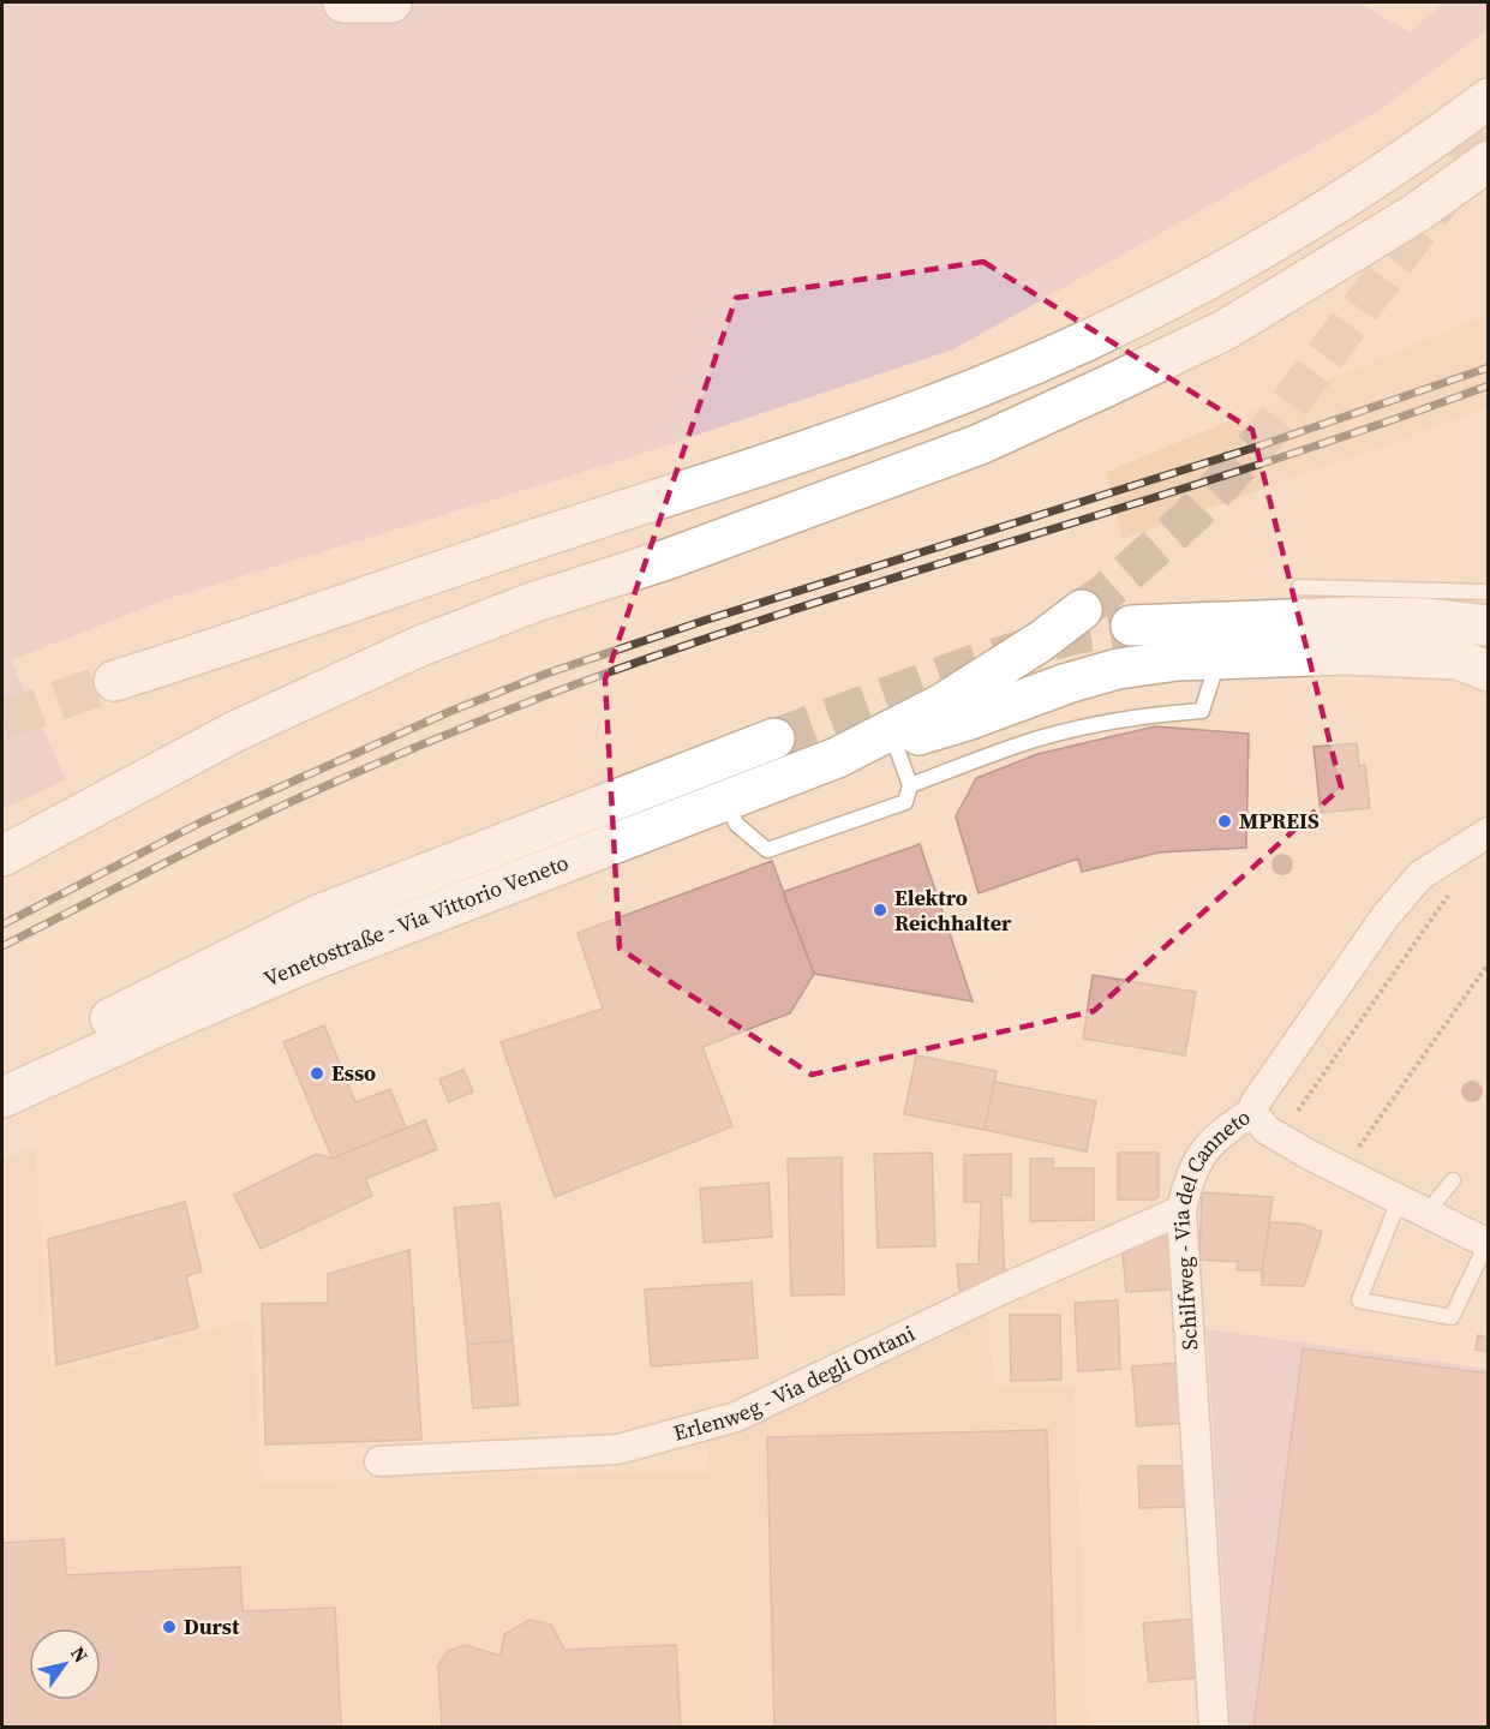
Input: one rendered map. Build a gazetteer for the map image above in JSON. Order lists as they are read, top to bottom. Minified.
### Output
{"streets":{"main road":["Venetostraße - Via Vittorio Veneto"],"street":["Schilfweg - Via del Canneto","Erlenweg - Via degli Ontani"]},"crossings":[["Schilfweg - Via del Canneto","Erlenweg - Via degli Ontani"]],"places":["MPREIS","Elektro Reichhalter","Esso","Durst"],"north":"top right"}
